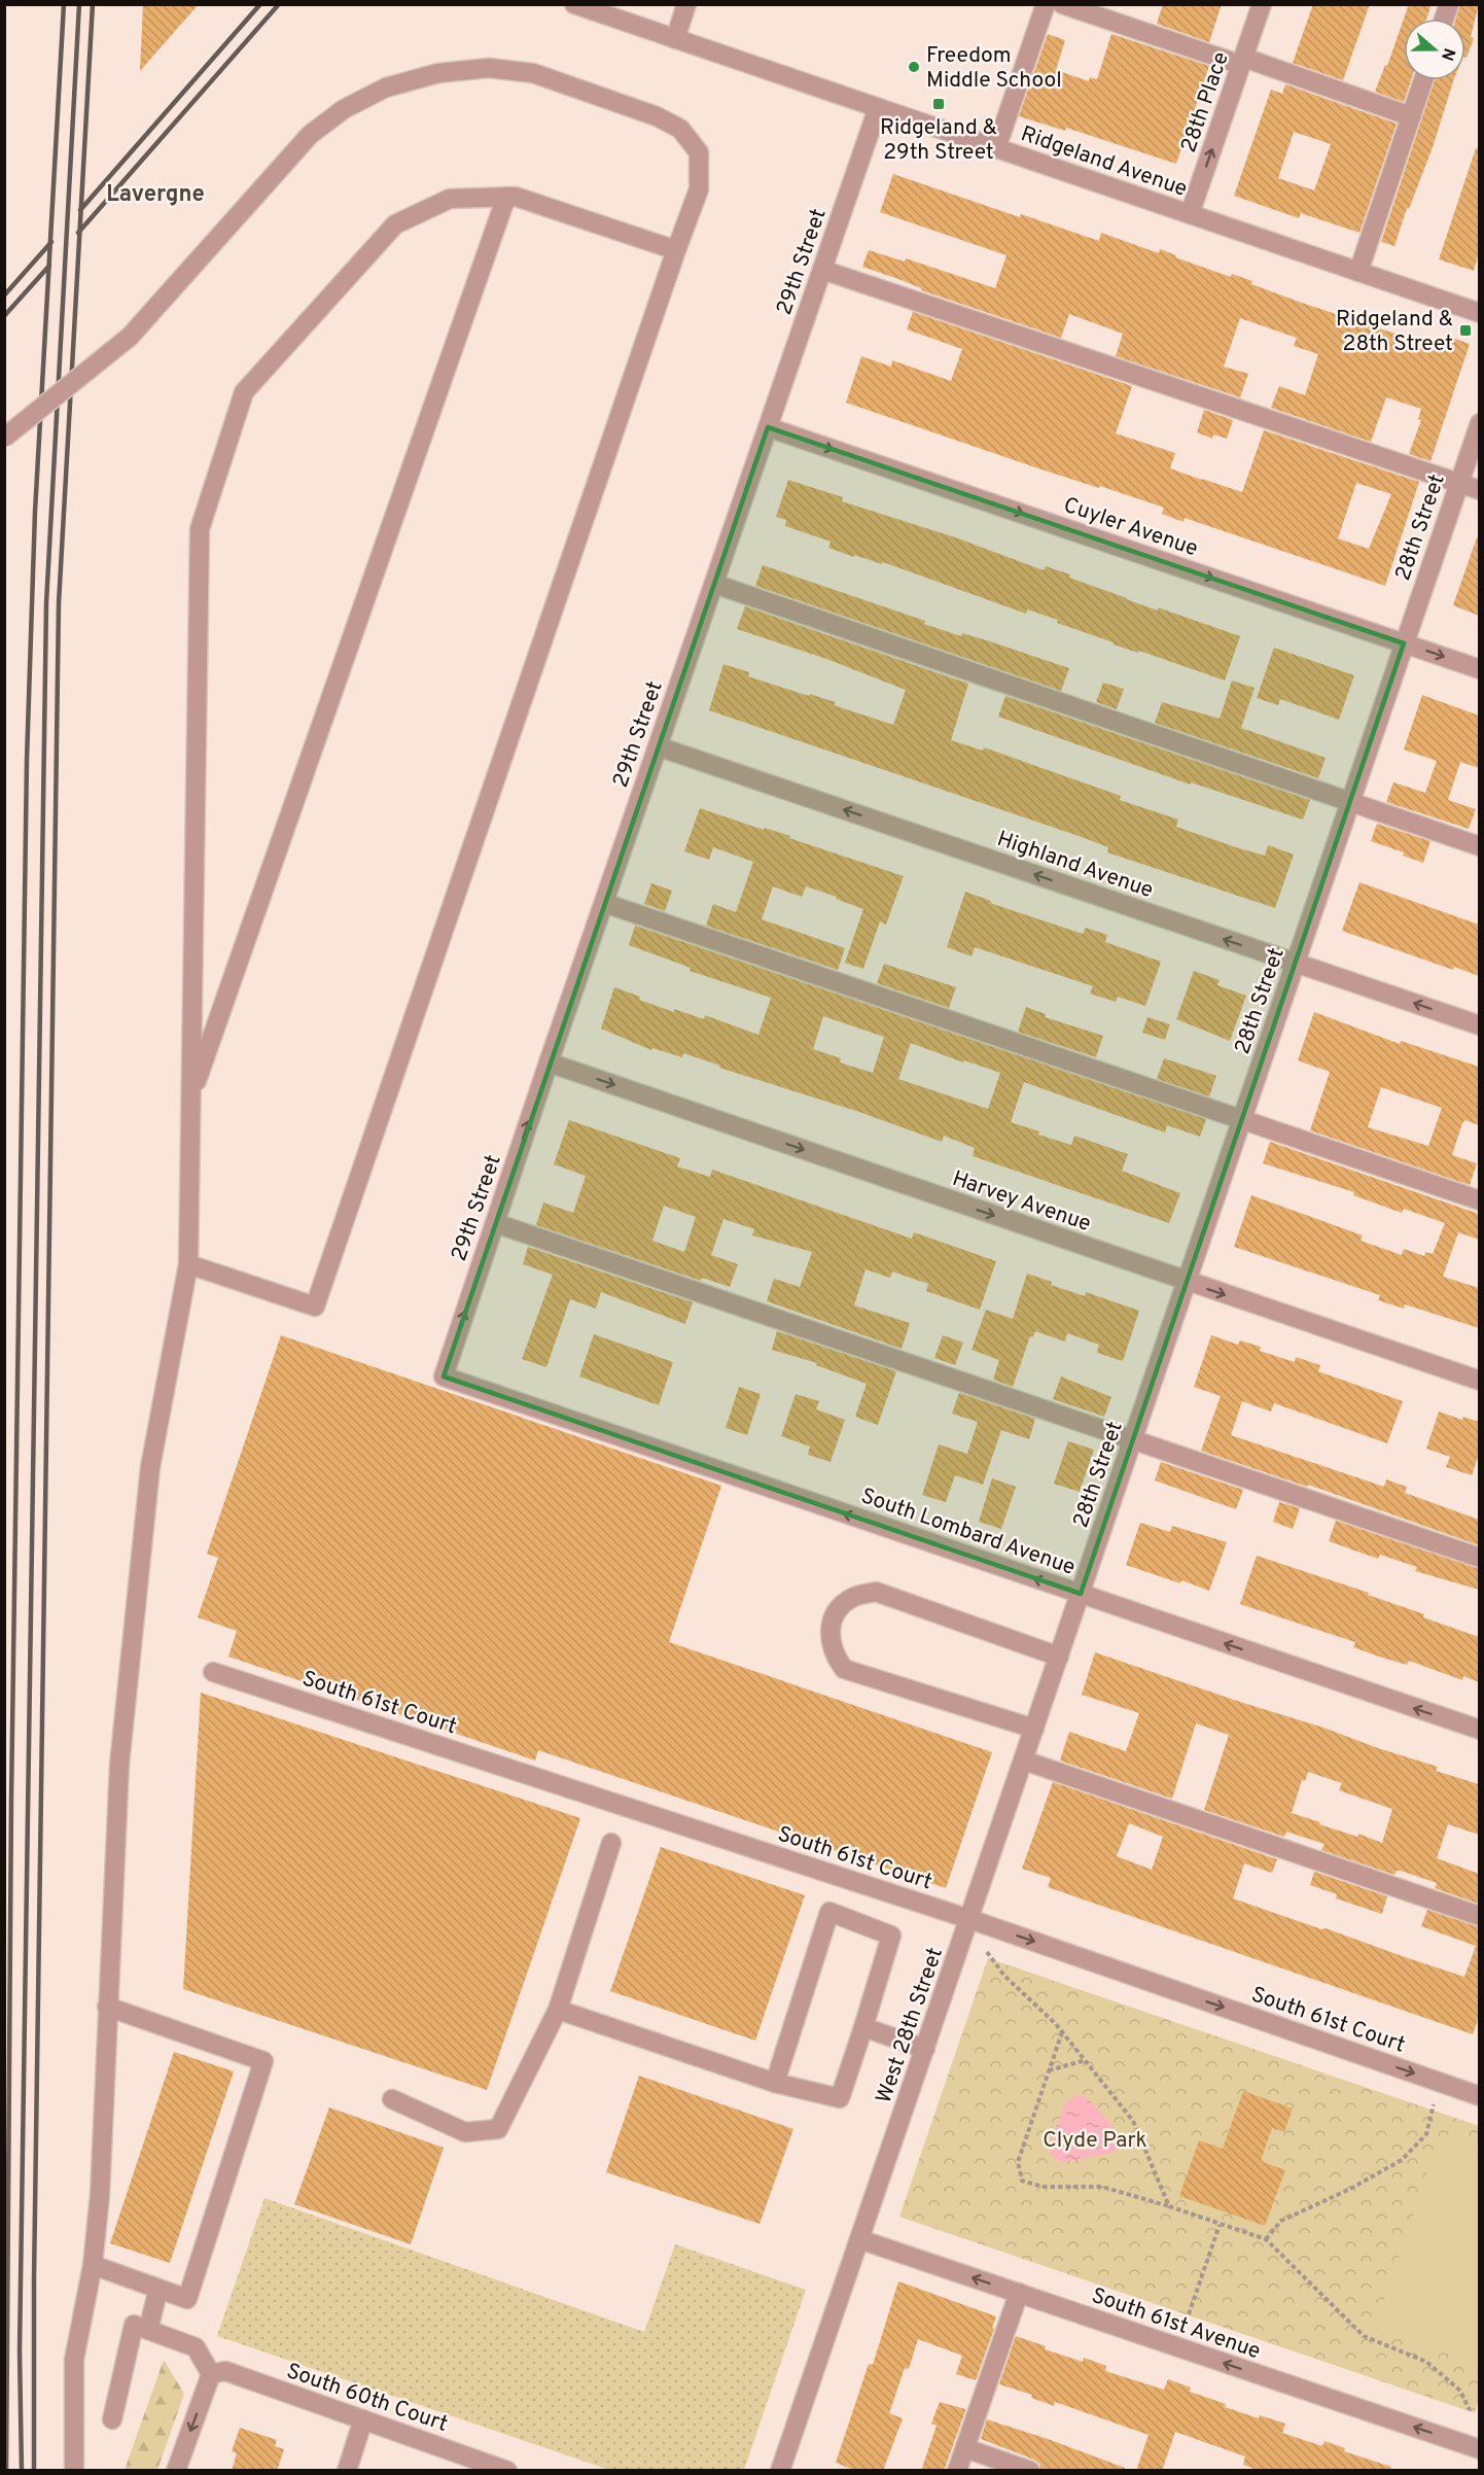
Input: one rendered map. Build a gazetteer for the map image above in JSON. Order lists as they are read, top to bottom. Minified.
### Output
{"streets":{"street":["28th Place","Ridgeland Avenue","29th Street","Cuyler Avenue","28th Street","Highland Avenue","Harvey Avenue","South Lombard Avenue","South 61st Court","West 28th Street","South 61st Avenue","South 60th Court"]},"crossings":[["28th Place","Ridgeland Avenue"],["Ridgeland Avenue","29th Street"],["29th Street","Cuyler Avenue"],["29th Street","Highland Avenue"],["29th Street","Harvey Avenue"],["29th Street","South Lombard Avenue"],["Cuyler Avenue","28th Street"],["28th Street","Highland Avenue"],["28th Street","Harvey Avenue"],["28th Street","South Lombard Avenue"],["28th Street","West 28th Street"],["South Lombard Avenue","West 28th Street"],["South 61st Court","West 28th Street"],["West 28th Street","South 61st Avenue"]],"one_way":["28th Place","South 61st Court","South 61st Avenue"],"districts":["Lavergne"],"parks":["Clyde Park"],"places":{"other":["Freedom Middle School"],"transit":["Ridgeland & 29th Street","Ridgeland & 28th Street"]},"north":"right"}
